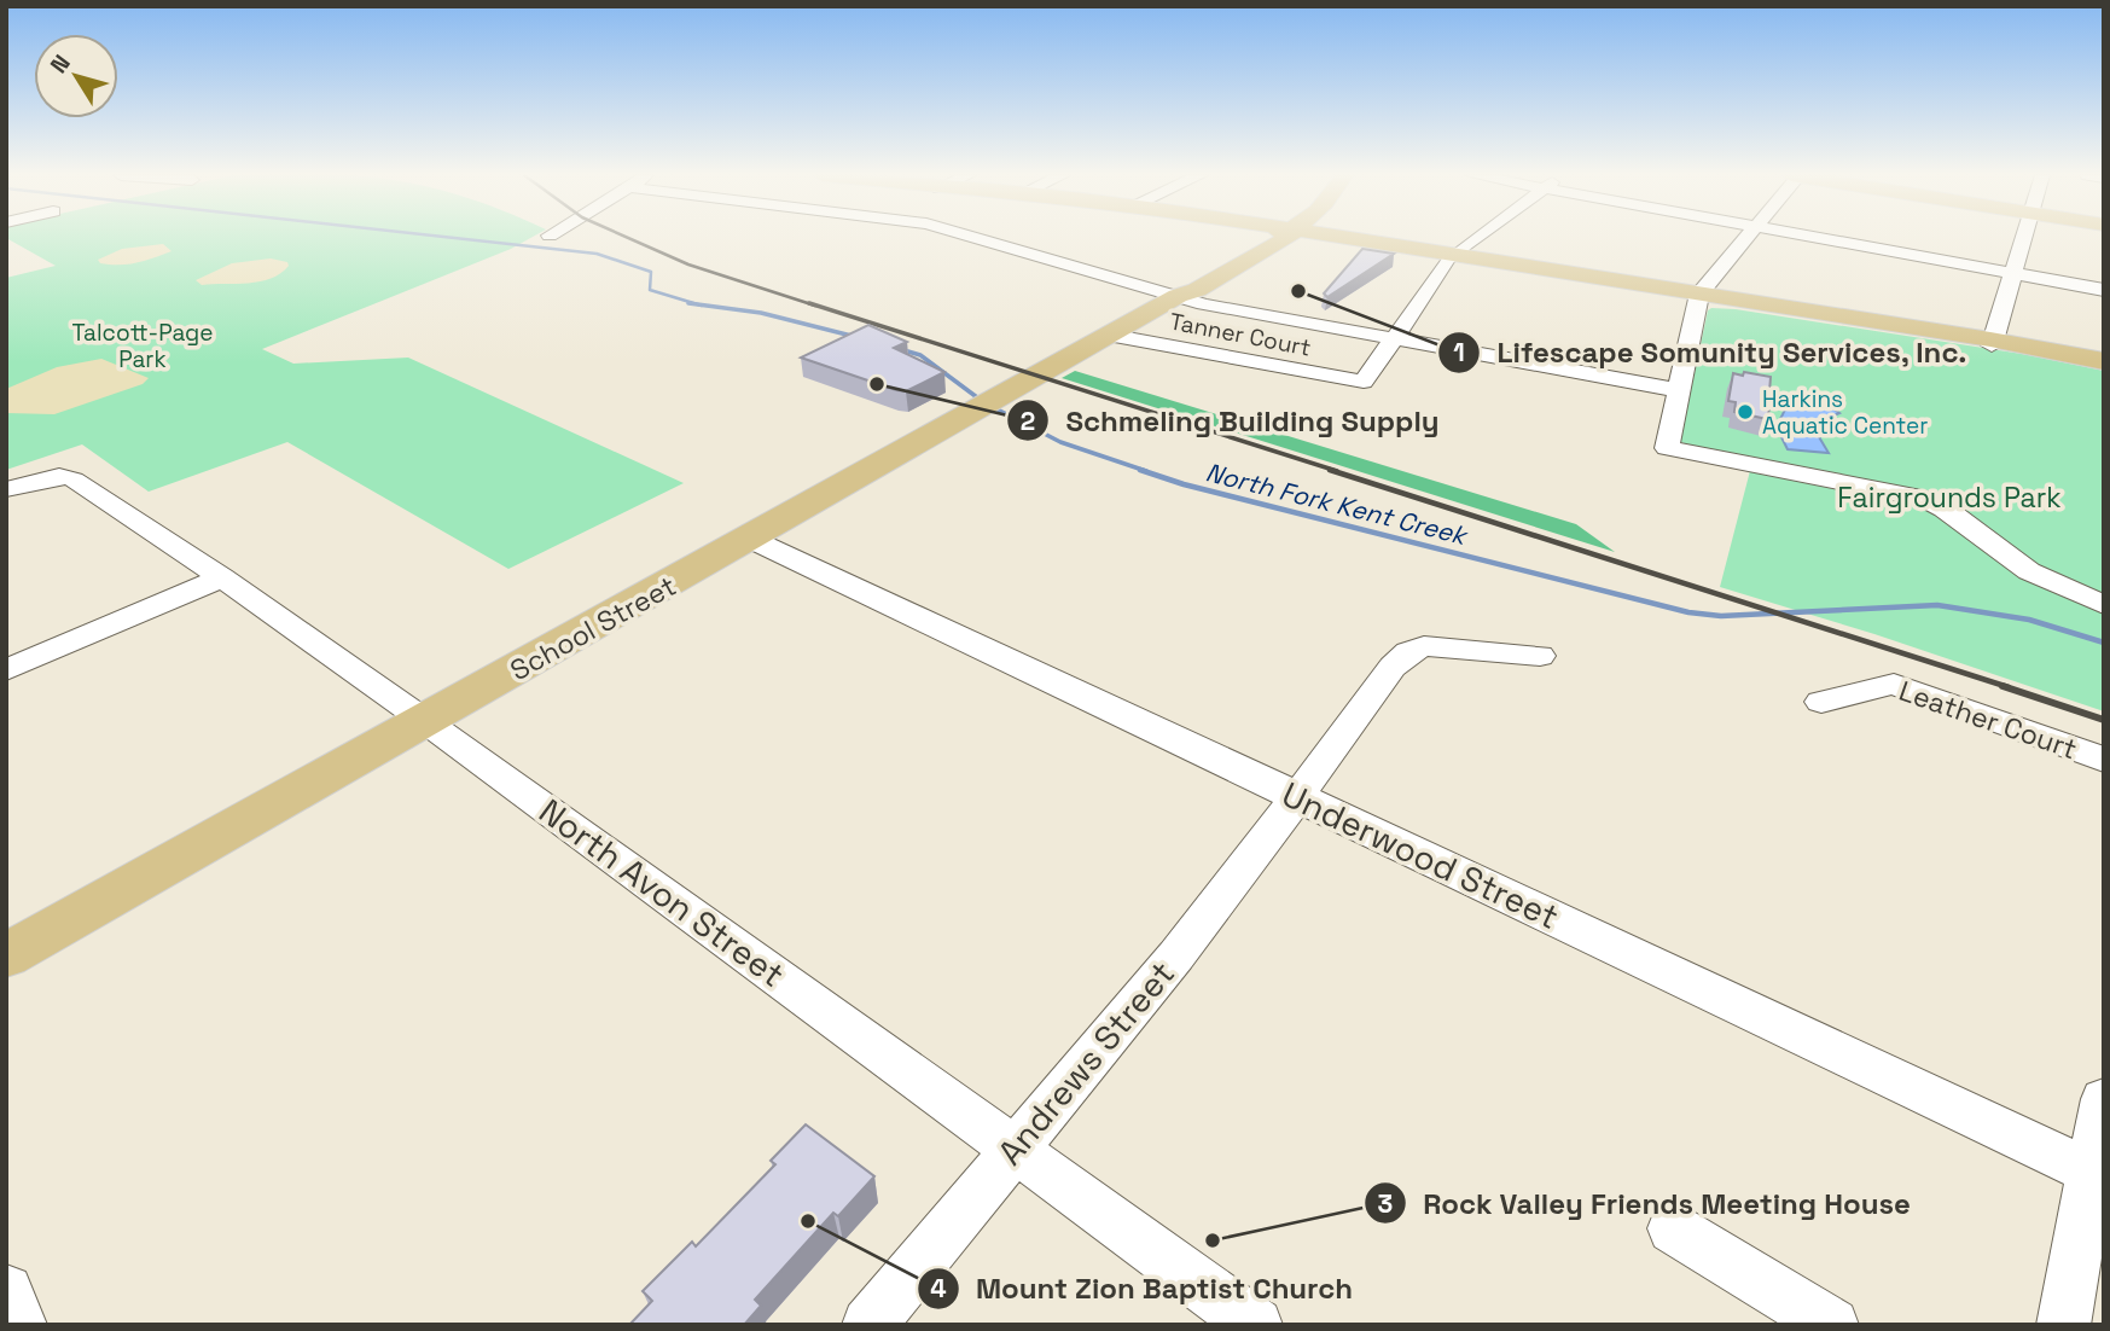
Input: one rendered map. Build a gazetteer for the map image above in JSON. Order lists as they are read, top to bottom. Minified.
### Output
{"streets":{"main road":["School Street"],"street":["Tanner Court","Leather Court","Underwood Street","North Avon Street","Andrews Street"]},"crossings":[["Tanner Court","School Street"],["School Street","Underwood Street"],["School Street","North Avon Street"],["Underwood Street","Andrews Street"],["North Avon Street","Andrews Street"]],"water":["North Fork Kent Creek"],"parks":["Talcott-Page Park","Fairgrounds Park"],"places":["Lifescape Somunity Services, Inc.","Schmeling Building Supply","Harkins Aquatic Center","Mount Zion Baptist Church","Rock Valley Friends Meeting House"],"north":"top left"}
